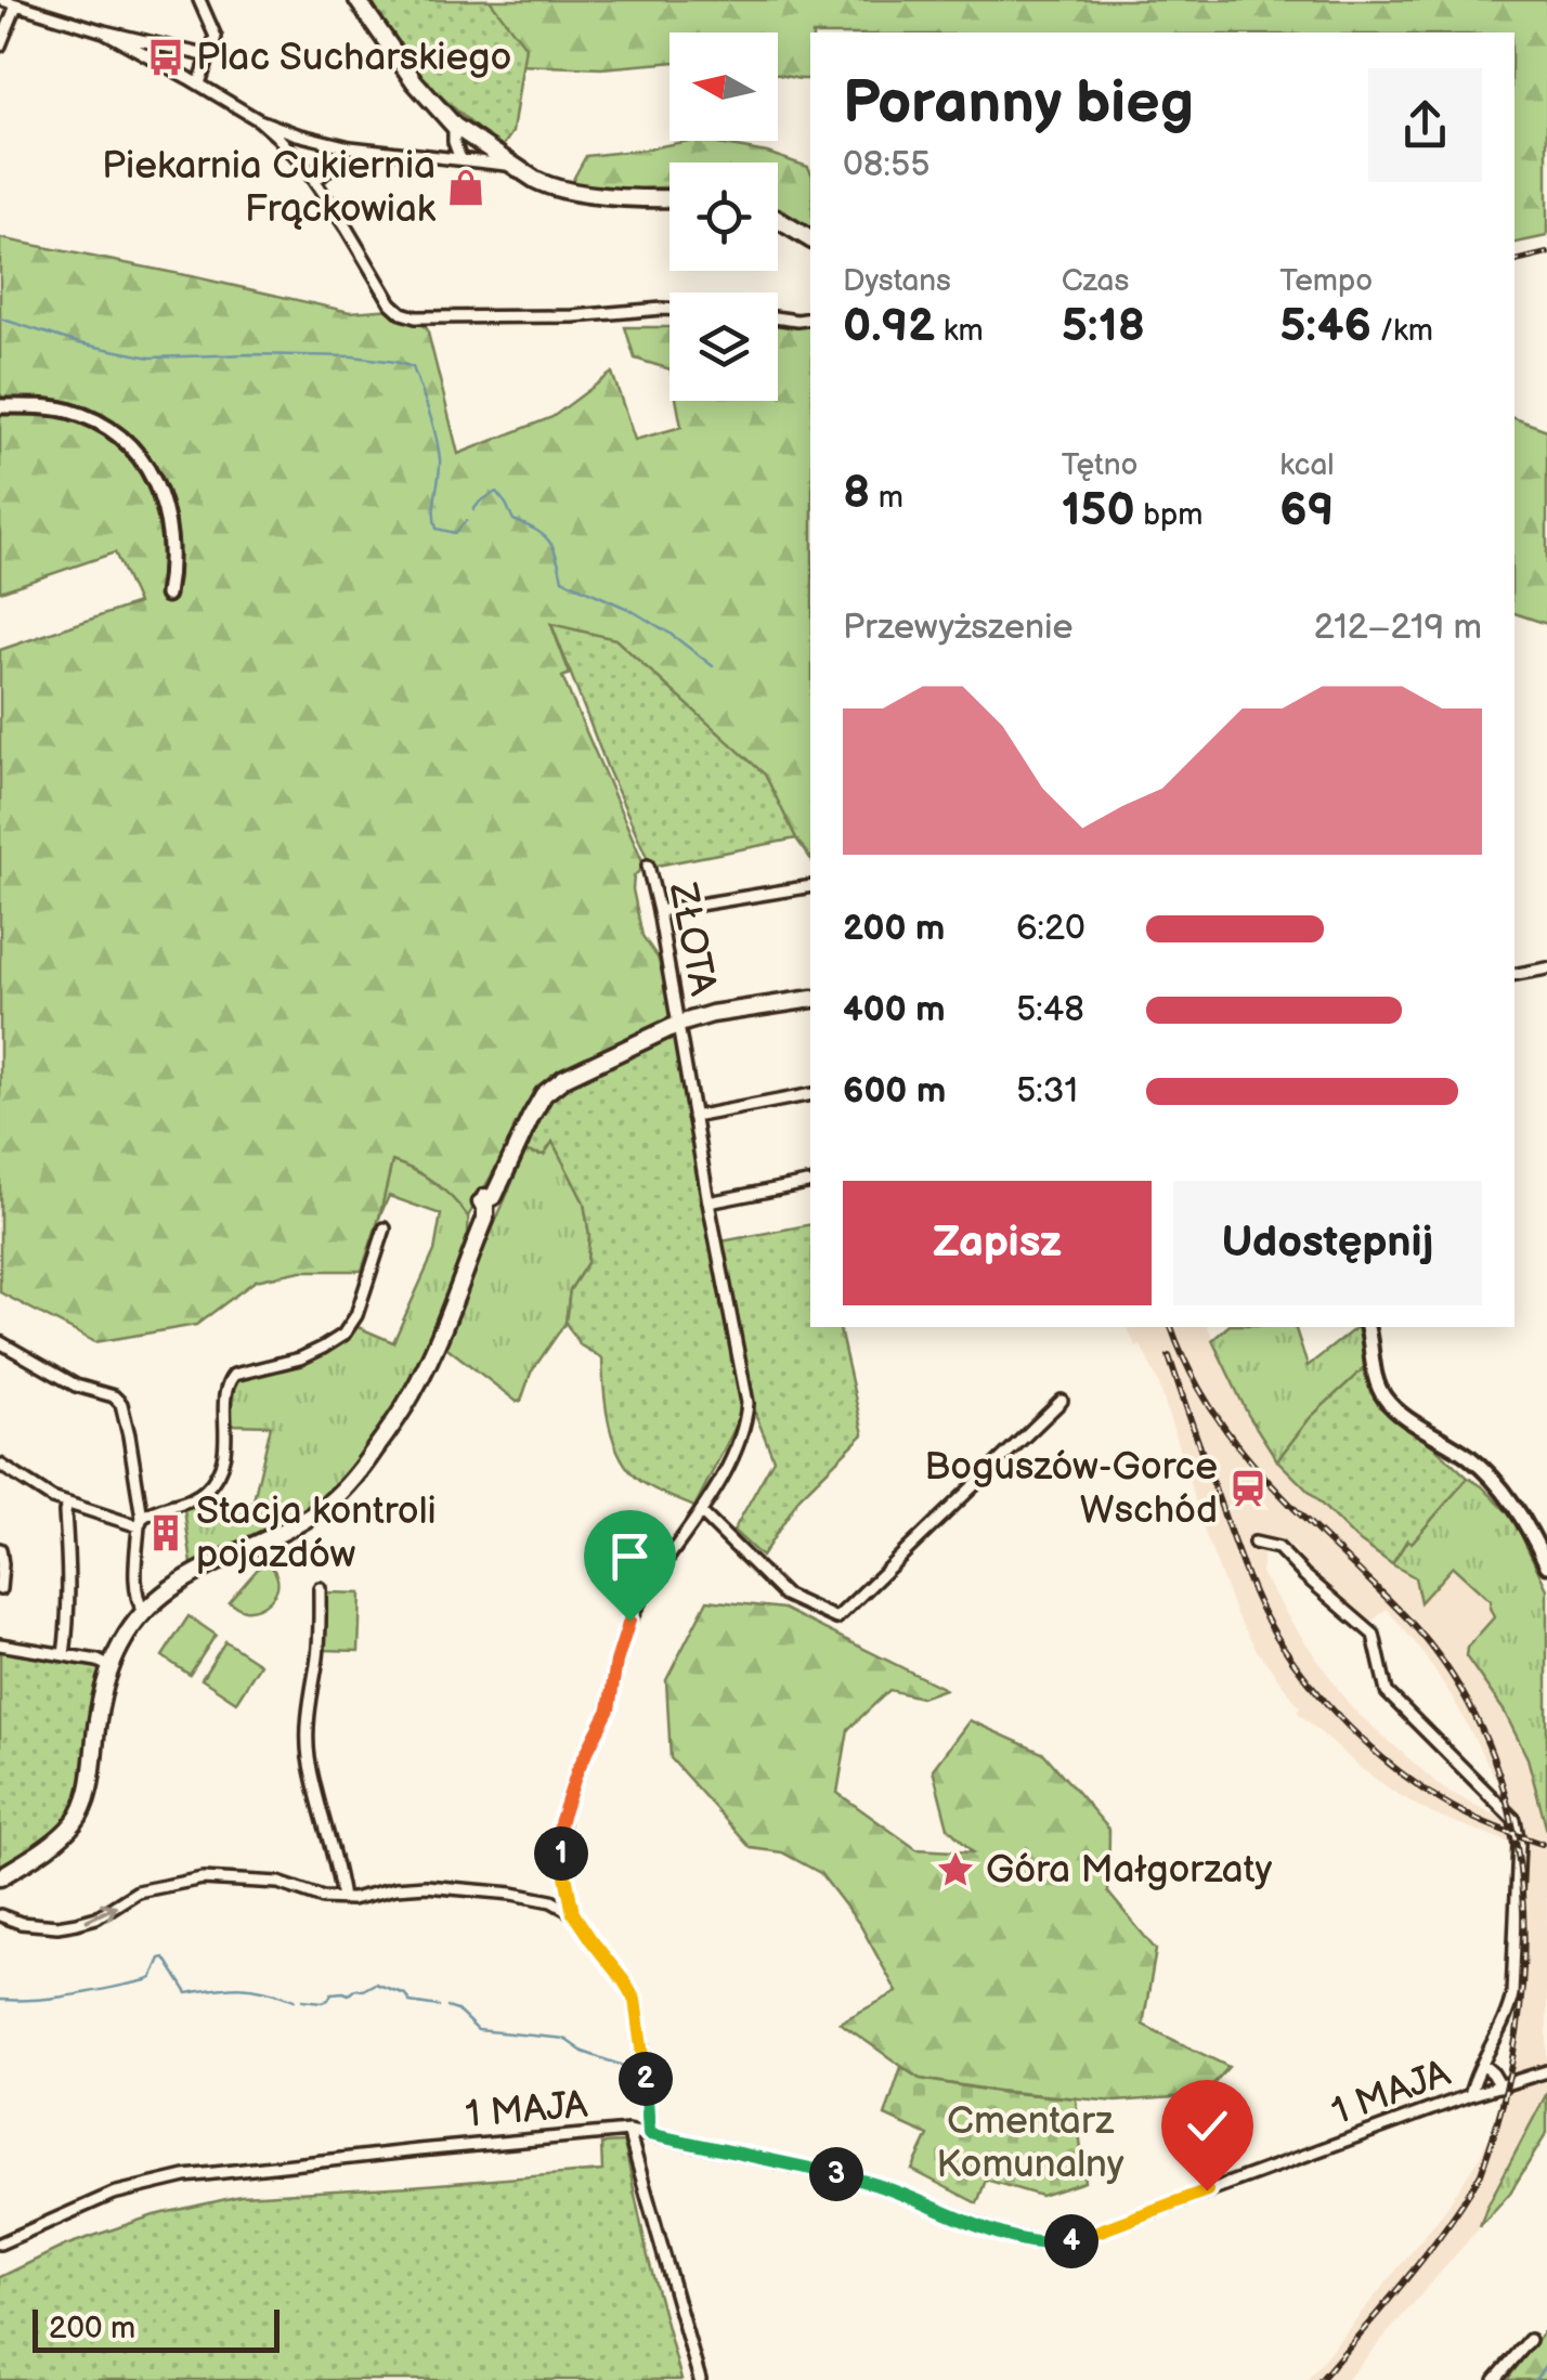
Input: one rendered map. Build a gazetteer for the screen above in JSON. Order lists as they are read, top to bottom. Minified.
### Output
{"streets":{"street":["ZŁOTA","1 MAJA"]},"parks":["Cmentarz Komunalny"],"places":{"bus stop":["Plac Sucharskiego"],"shop":["Piekarnia Cukiernia Frąckowiak"],"station":["Boguszów-Gorce Wschód"],"building":["Stacja kontroli pojazdów"],"place":["Góra Małgorzaty"]},"scale_bar":"200 m","north":"left","page":{"heading":["Poranny bieg","08:55"],"stats":[["Dystans","0.92 km"],["Czas","5:18"],["Tempo","5:46 /km"],["8 m"],["Tętno","150 bpm"],["kcal","69"]],"chart":["Przewyższenie","212–219 m"],"list":[{"name":"200 m","note":"6:20"},{"name":"400 m","note":"5:48"},{"name":"600 m","note":"5:31"}],"buttons":["Zapisz","Udostępnij"],"pins":["1","2","3","4"],"scale":"200 m"}}
